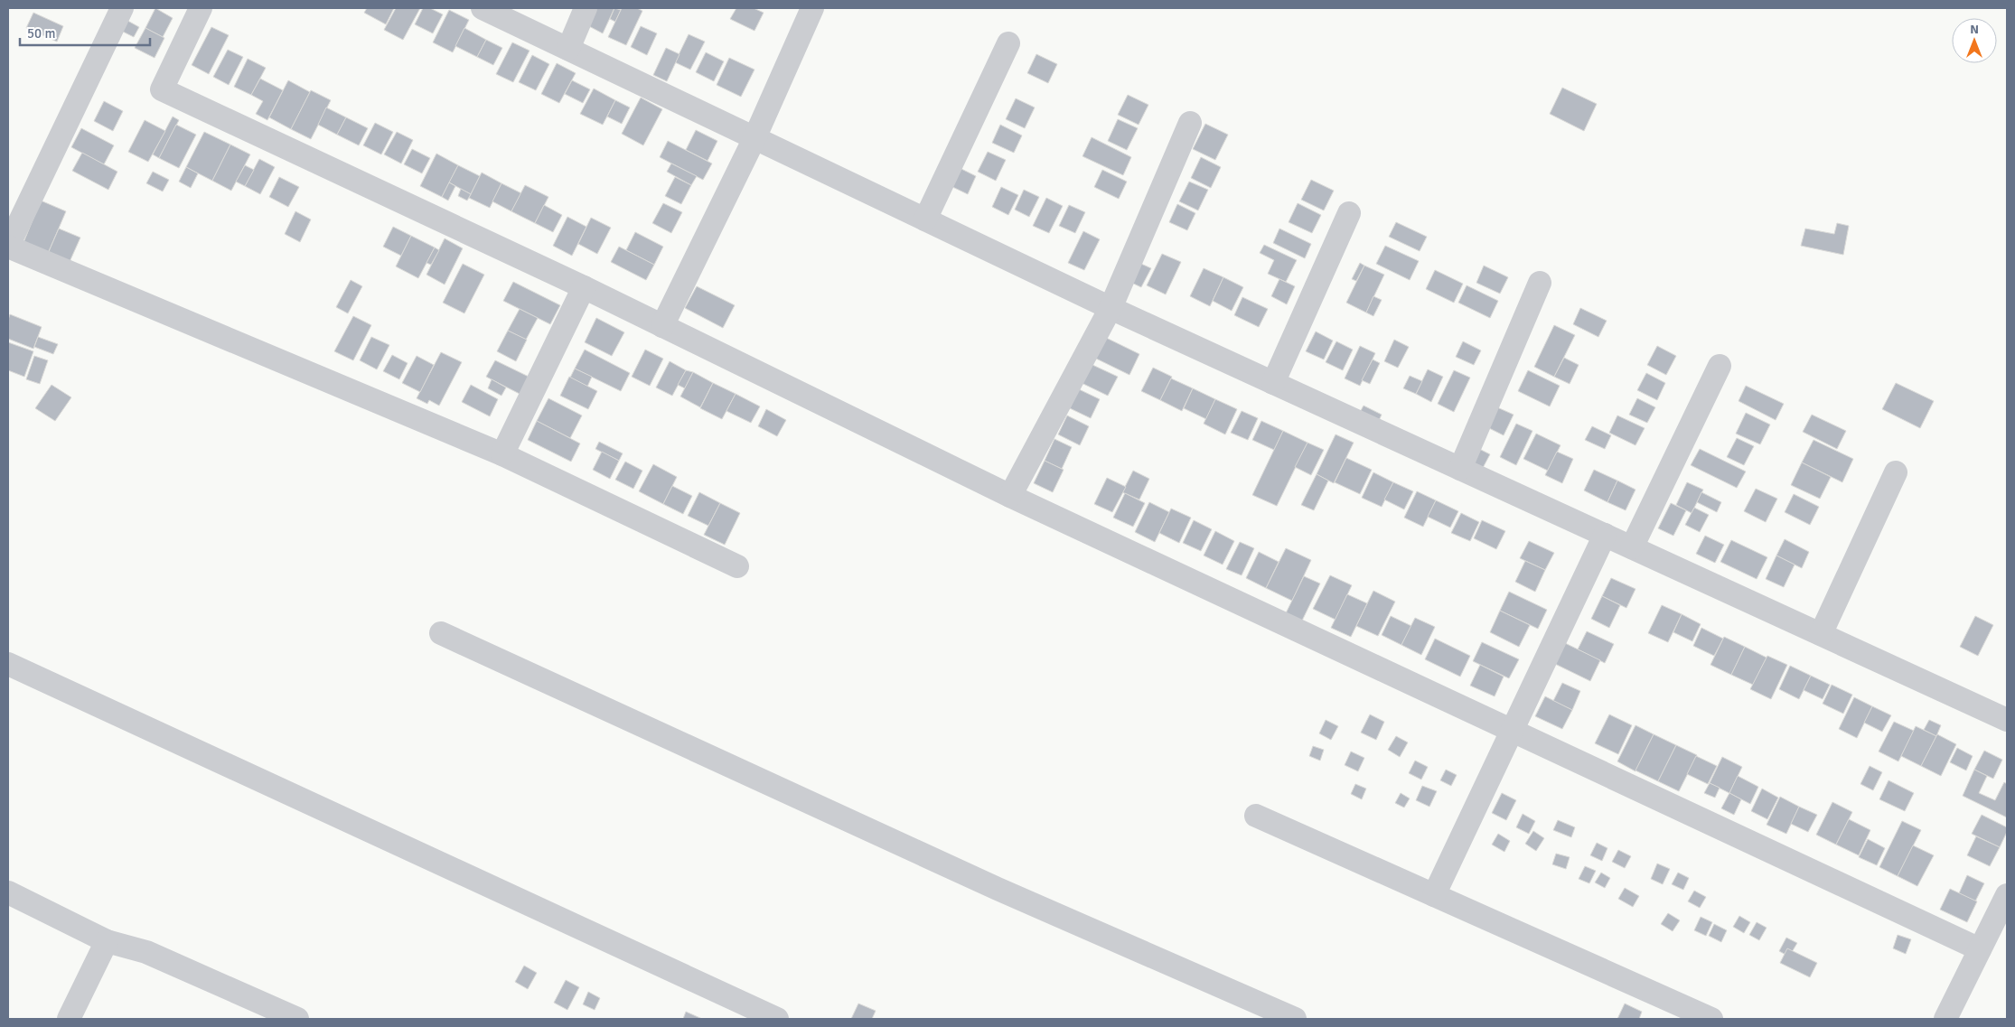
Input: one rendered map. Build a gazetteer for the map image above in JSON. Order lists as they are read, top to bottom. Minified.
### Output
{"scale_bar":"50 m","north":"top"}
